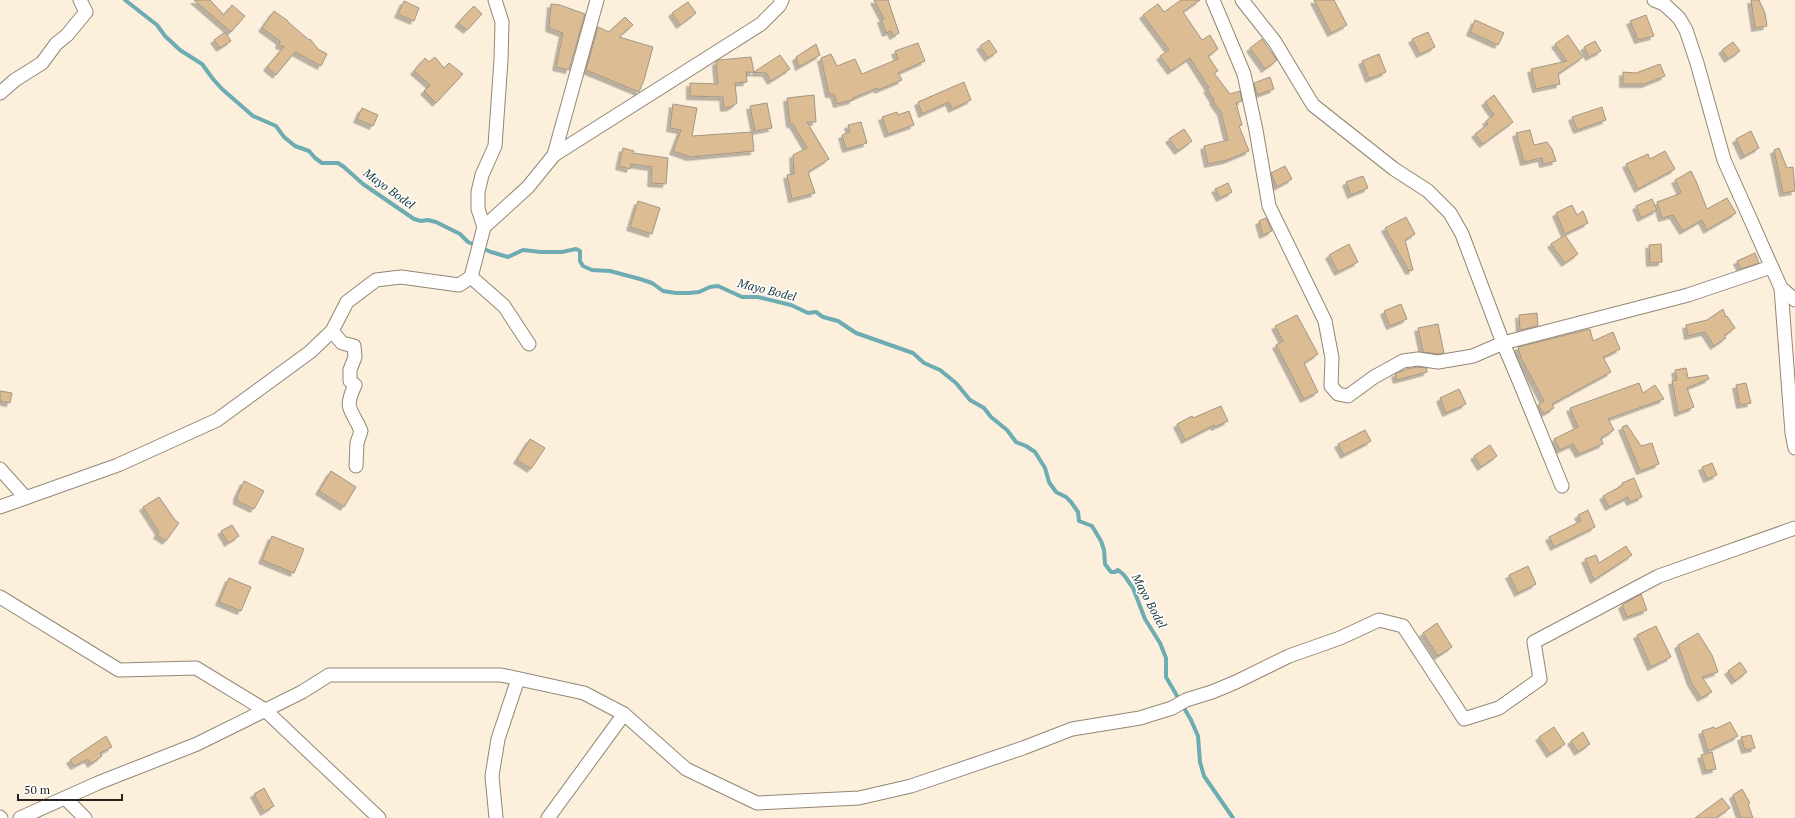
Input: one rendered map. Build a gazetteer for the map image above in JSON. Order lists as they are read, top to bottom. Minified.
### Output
{"water":["Mayo Bodel"],"scale_bar":"50 m"}
